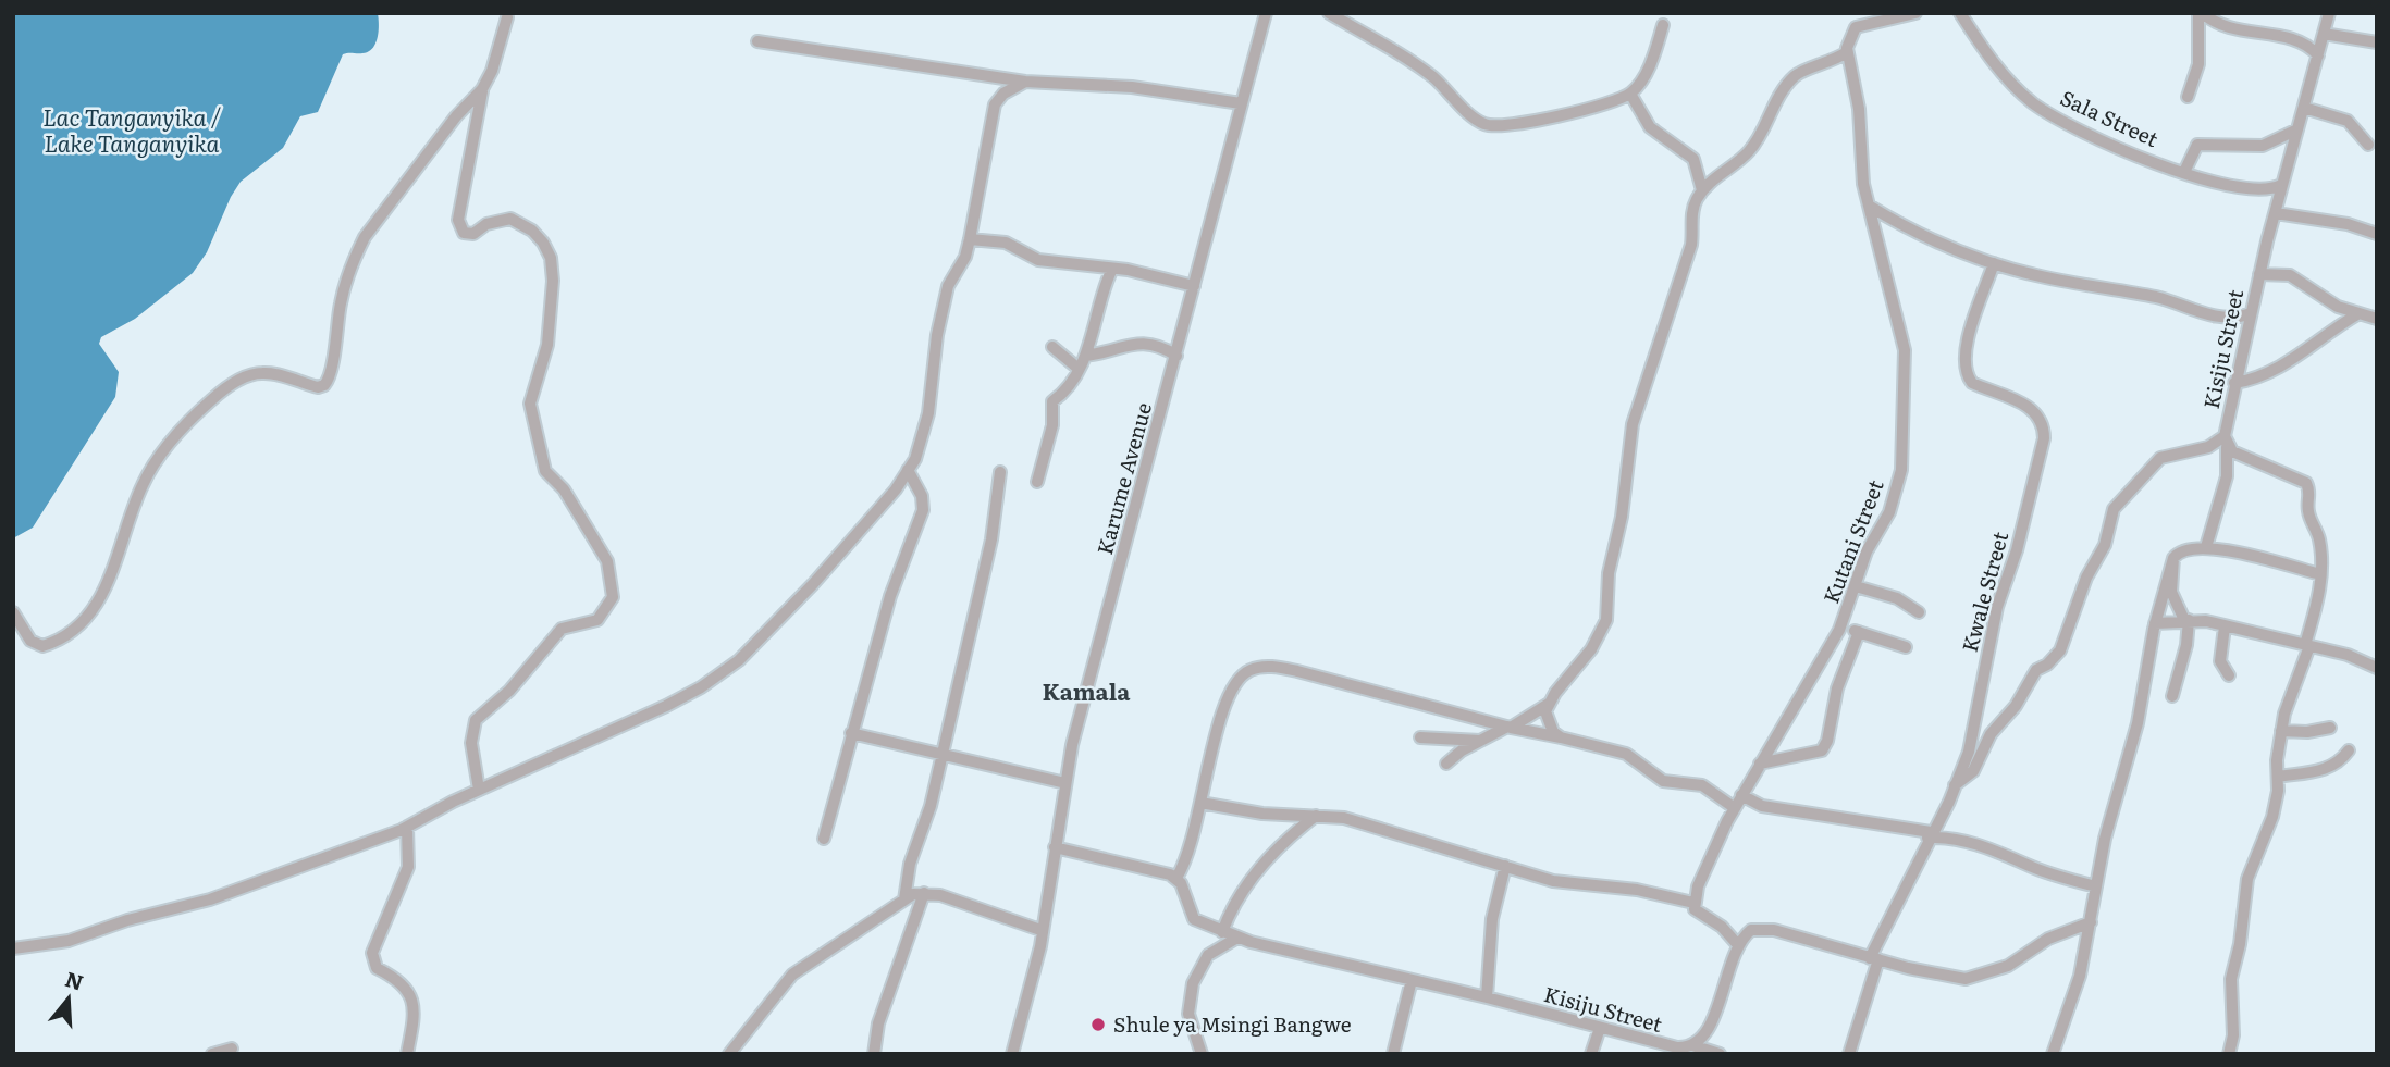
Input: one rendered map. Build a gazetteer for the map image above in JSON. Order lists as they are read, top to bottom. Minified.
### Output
{"streets":{"street":["Sala Street","Kisiju Street","Karume Avenue","Kutani Street","Kwale Street"]},"crossings":[["Sala Street","Kisiju Street"]],"districts":["Kamala"],"water":["Lac Tanganyika / Lake Tanganyika"],"places":["Shule ya Msingi Bangwe"],"north":"top"}
